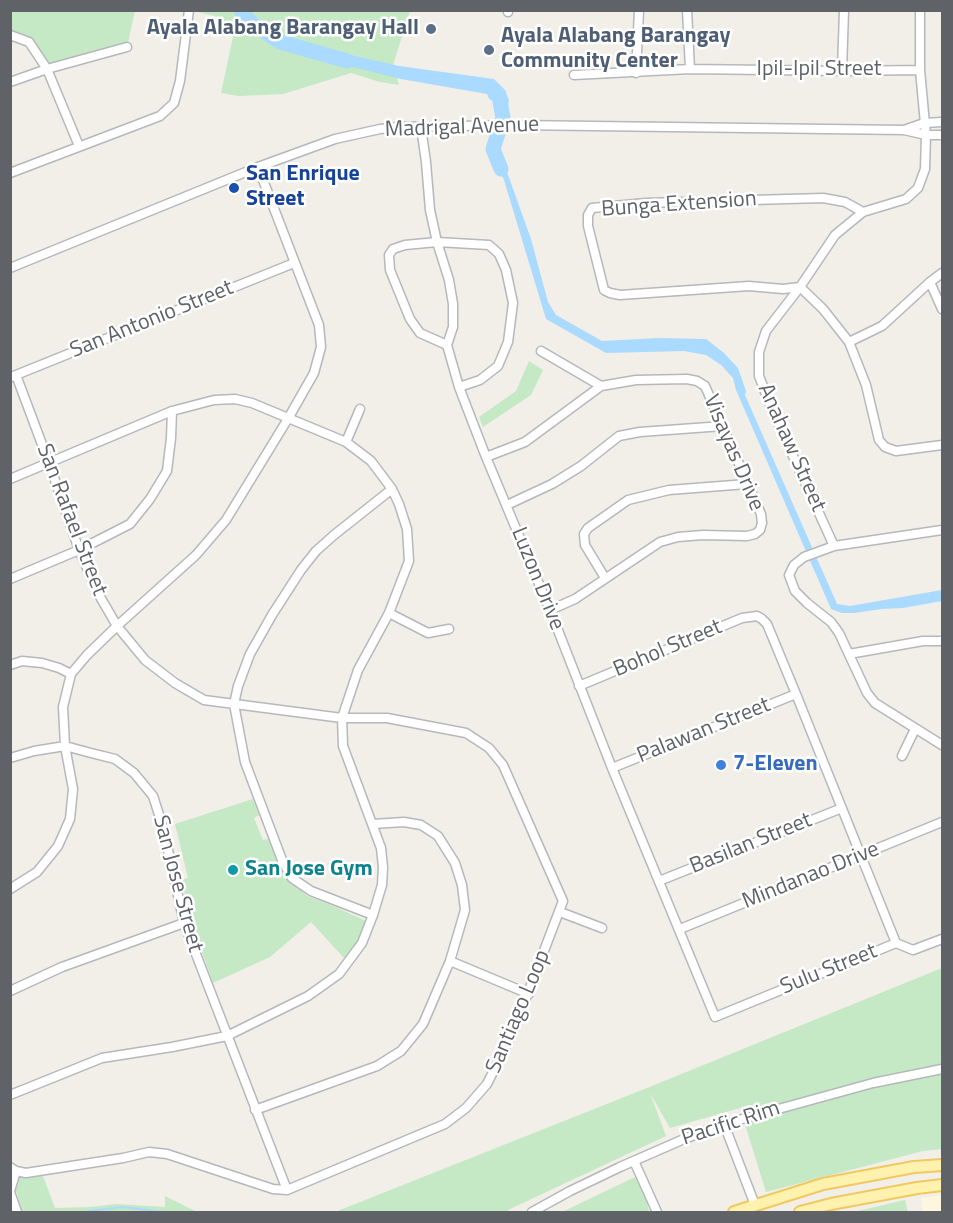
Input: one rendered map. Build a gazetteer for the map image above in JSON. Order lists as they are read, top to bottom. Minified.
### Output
{"streets":{"street":["Ipil-Ipil Street","Madrigal Avenue","Bunga Extension","San Antonio Street","Anahaw Street","Visayas Drive","San Rafael Street","Luzon Drive","Bohol Street","Palawan Street","Basilan Street","Mindanao Drive","San Jose Street","Sulu Street","Santiago Loop","Pacific Rim"]},"crossings":[["Ipil-Ipil Street","Anahaw Street"],["Madrigal Avenue","Anahaw Street"],["Madrigal Avenue","Luzon Drive"],["Bunga Extension","Anahaw Street"],["San Antonio Street","San Rafael Street"],["Visayas Drive","Luzon Drive"],["San Rafael Street","Santiago Loop"],["Luzon Drive","Bohol Street"],["Luzon Drive","Palawan Street"],["Luzon Drive","Basilan Street"],["Luzon Drive","Mindanao Drive"],["Luzon Drive","Sulu Street"],["Bohol Street","Palawan Street"],["San Jose Street","Santiago Loop"]],"places":["Ayala Alabang Barangay Hall","Ayala Alabang Barangay Community Center","San Enrique Street","7-Eleven","San Jose Gym"]}
